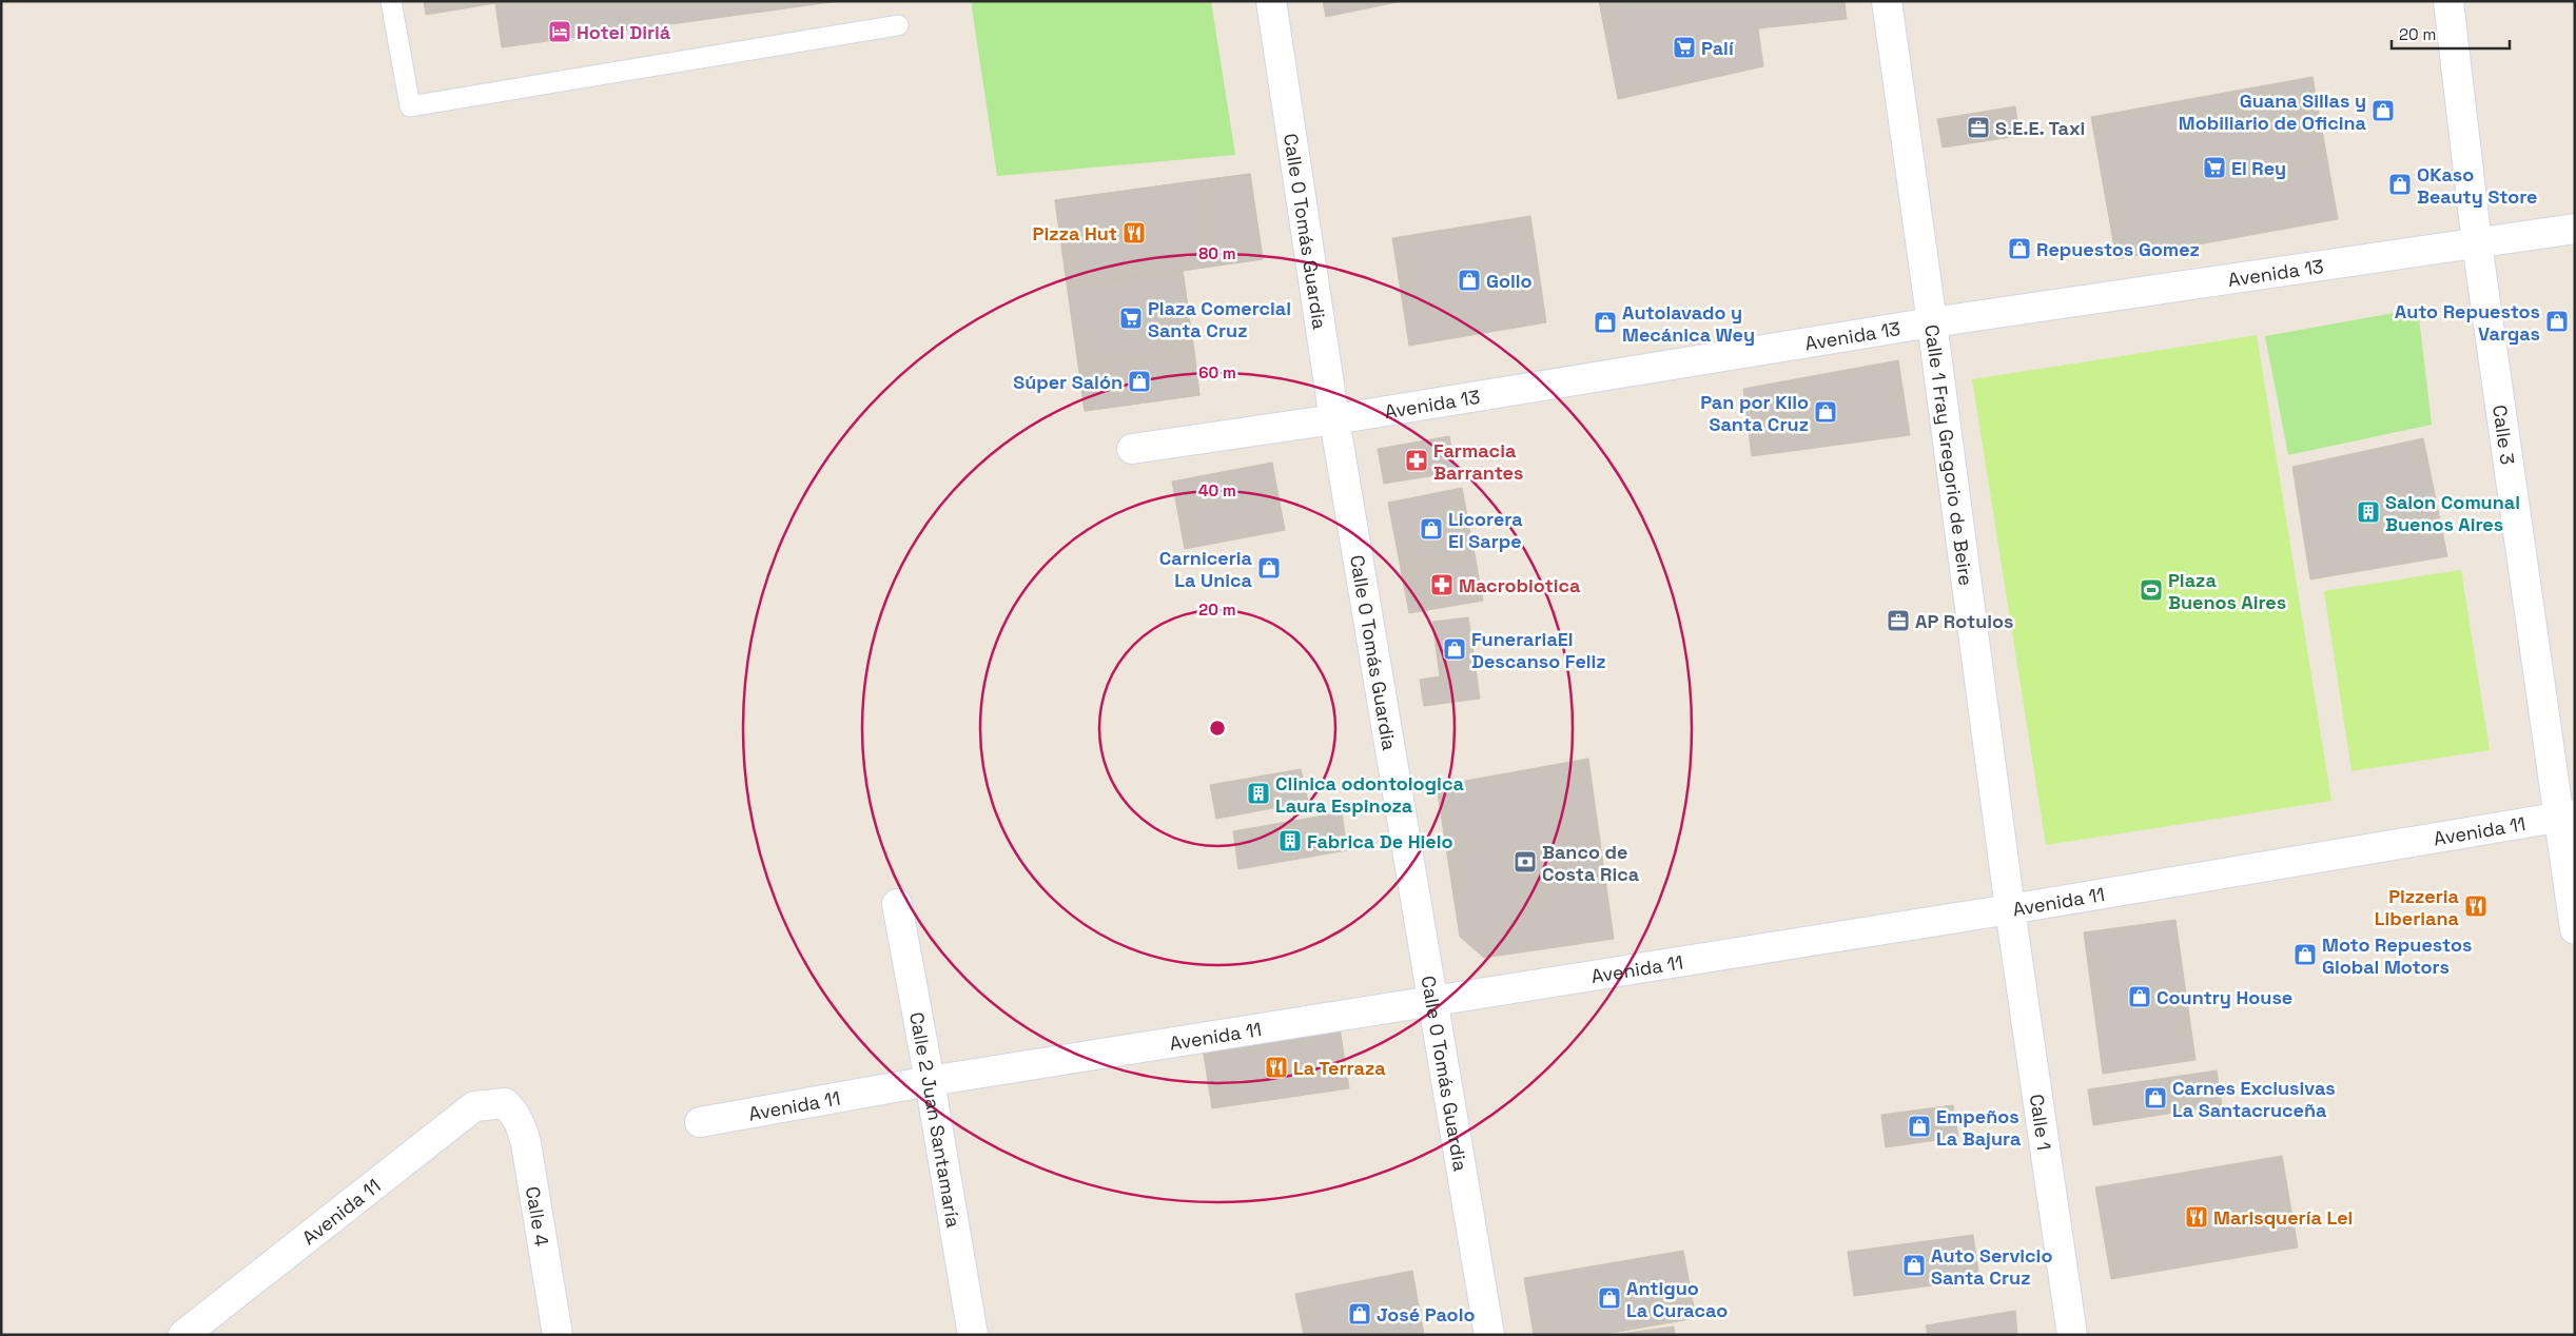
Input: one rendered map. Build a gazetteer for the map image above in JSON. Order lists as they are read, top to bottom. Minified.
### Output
{"streets":{"street":["Calle 0 Tomás Guardia","Avenida 13","Calle 3","Calle 1 Fray Gregorio de Beire","Avenida 11","Calle 2 Juan Santamaría","Calle 1","Calle 4"]},"crossings":[["Calle 0 Tomás Guardia","Avenida 13"],["Calle 0 Tomás Guardia","Avenida 11"],["Avenida 13","Calle 3"],["Avenida 13","Calle 1 Fray Gregorio de Beire"],["Calle 3","Avenida 11"],["Calle 1 Fray Gregorio de Beire","Avenida 11"],["Calle 1 Fray Gregorio de Beire","Calle 1"],["Avenida 11","Calle 2 Juan Santamaría"],["Avenida 11","Calle 1"],["Avenida 11","Calle 4"]],"places":{"hotel":["Hotel Diriá"],"supermarket":["Palí","El Rey","Plaza Comercial Santa Cruz"],"shop":["Guana Sillas y Mobiliario de Oficina","OKaso Beauty Store","Repuestos Gomez","Gollo","Auto Repuestos Vargas","Autolavado y Mecánica Wey","Súper Salón","Pan por Kilo Santa Cruz","Licorera El Sarpe","Carniceria La Unica","FunerariaEl Descanso Feliz","Moto Repuestos Global Motors","Country House","Carnes Exclusivas La Santacruceña","Empeños La Bajura","Auto Servicio Santa Cruz","Antiguo La Curacao","José Paolo"],"office":["S.E.E. Taxi","AP Rotulos"],"restaurant":["Pizza Hut","Pizzeria Liberiana","La Terraza","Marisquería Lei"],"pharmacy":["Farmacia Barrantes","Macrobiotica"],"building":["Salon Comunal Buenos Aires","Clinica odontologica Laura Espinoza","Fabrica De Hielo"],"sports":["Plaza Buenos Aires"],"bank":["Banco de Costa Rica"]},"scale_bar":"20 m","rings":["80 m","60 m","40 m","20 m"]}
